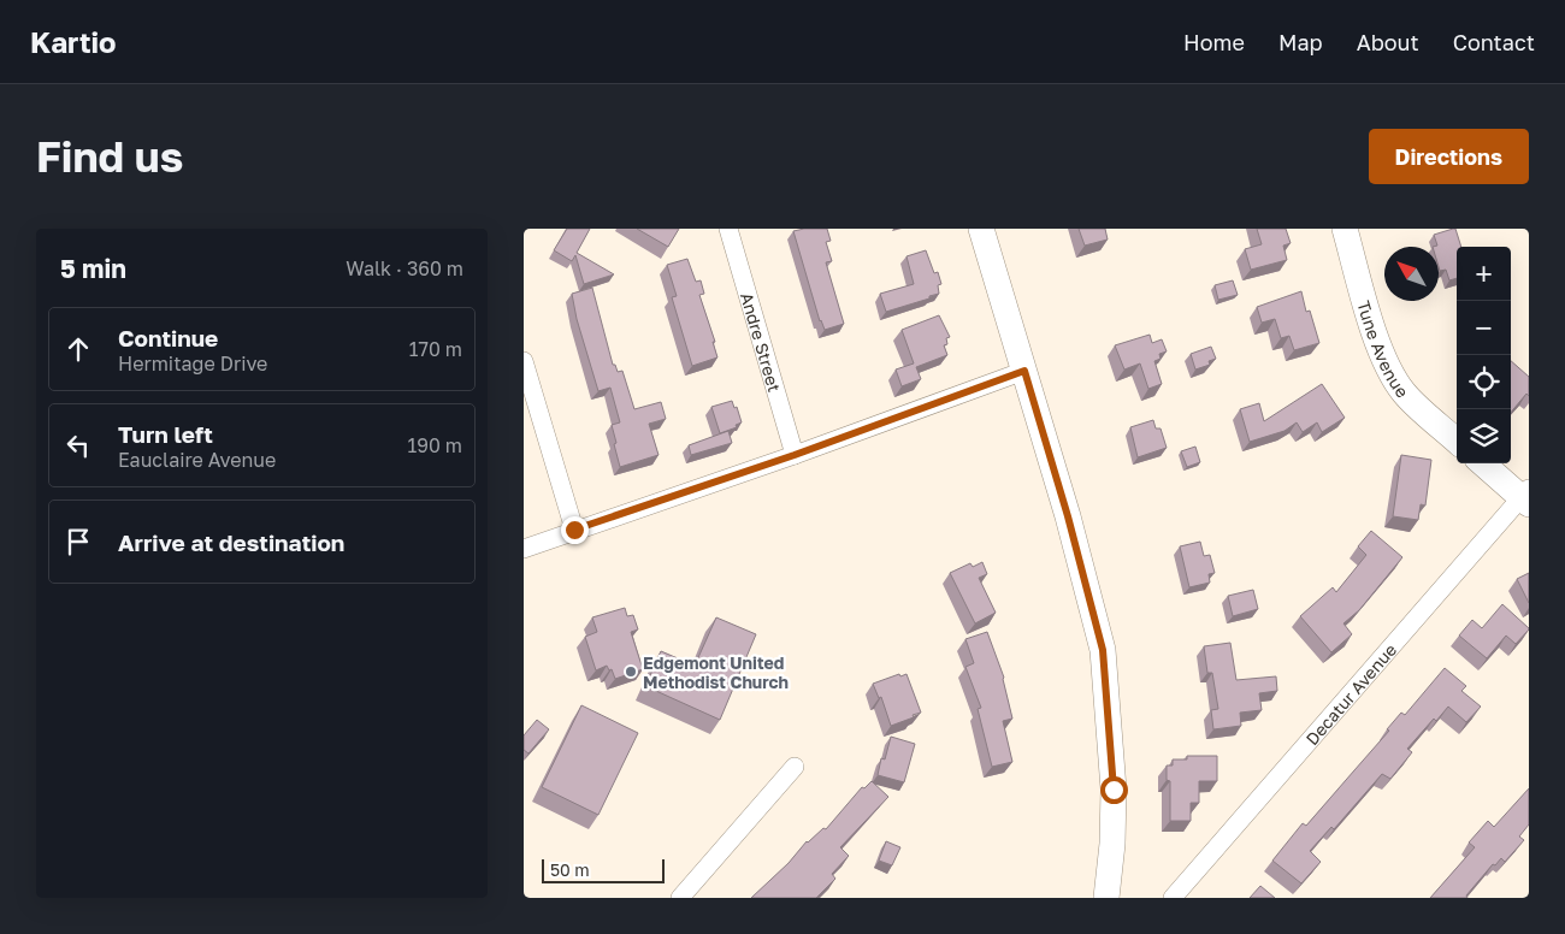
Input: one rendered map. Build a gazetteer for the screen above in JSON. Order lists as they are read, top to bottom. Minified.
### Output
{"streets":{"street":["Andre Street","Tune Avenue","Decatur Avenue"]},"places":["Edgemont United Methodist Church"],"scale_bar":"50 m","north":"top left","page":{"header":"Kartio","nav":["Home","Map","About","Contact"],"buttons":"Directions","title":"Find us","heading":["5 min","Walk · 360 m"],"map_buttons":["+","−"],"list":[["Continue","Hermitage Drive","170 m"],["Turn left","Eauclaire Avenue","190 m"],"Arrive at destination"],"scale":"50 m"}}
